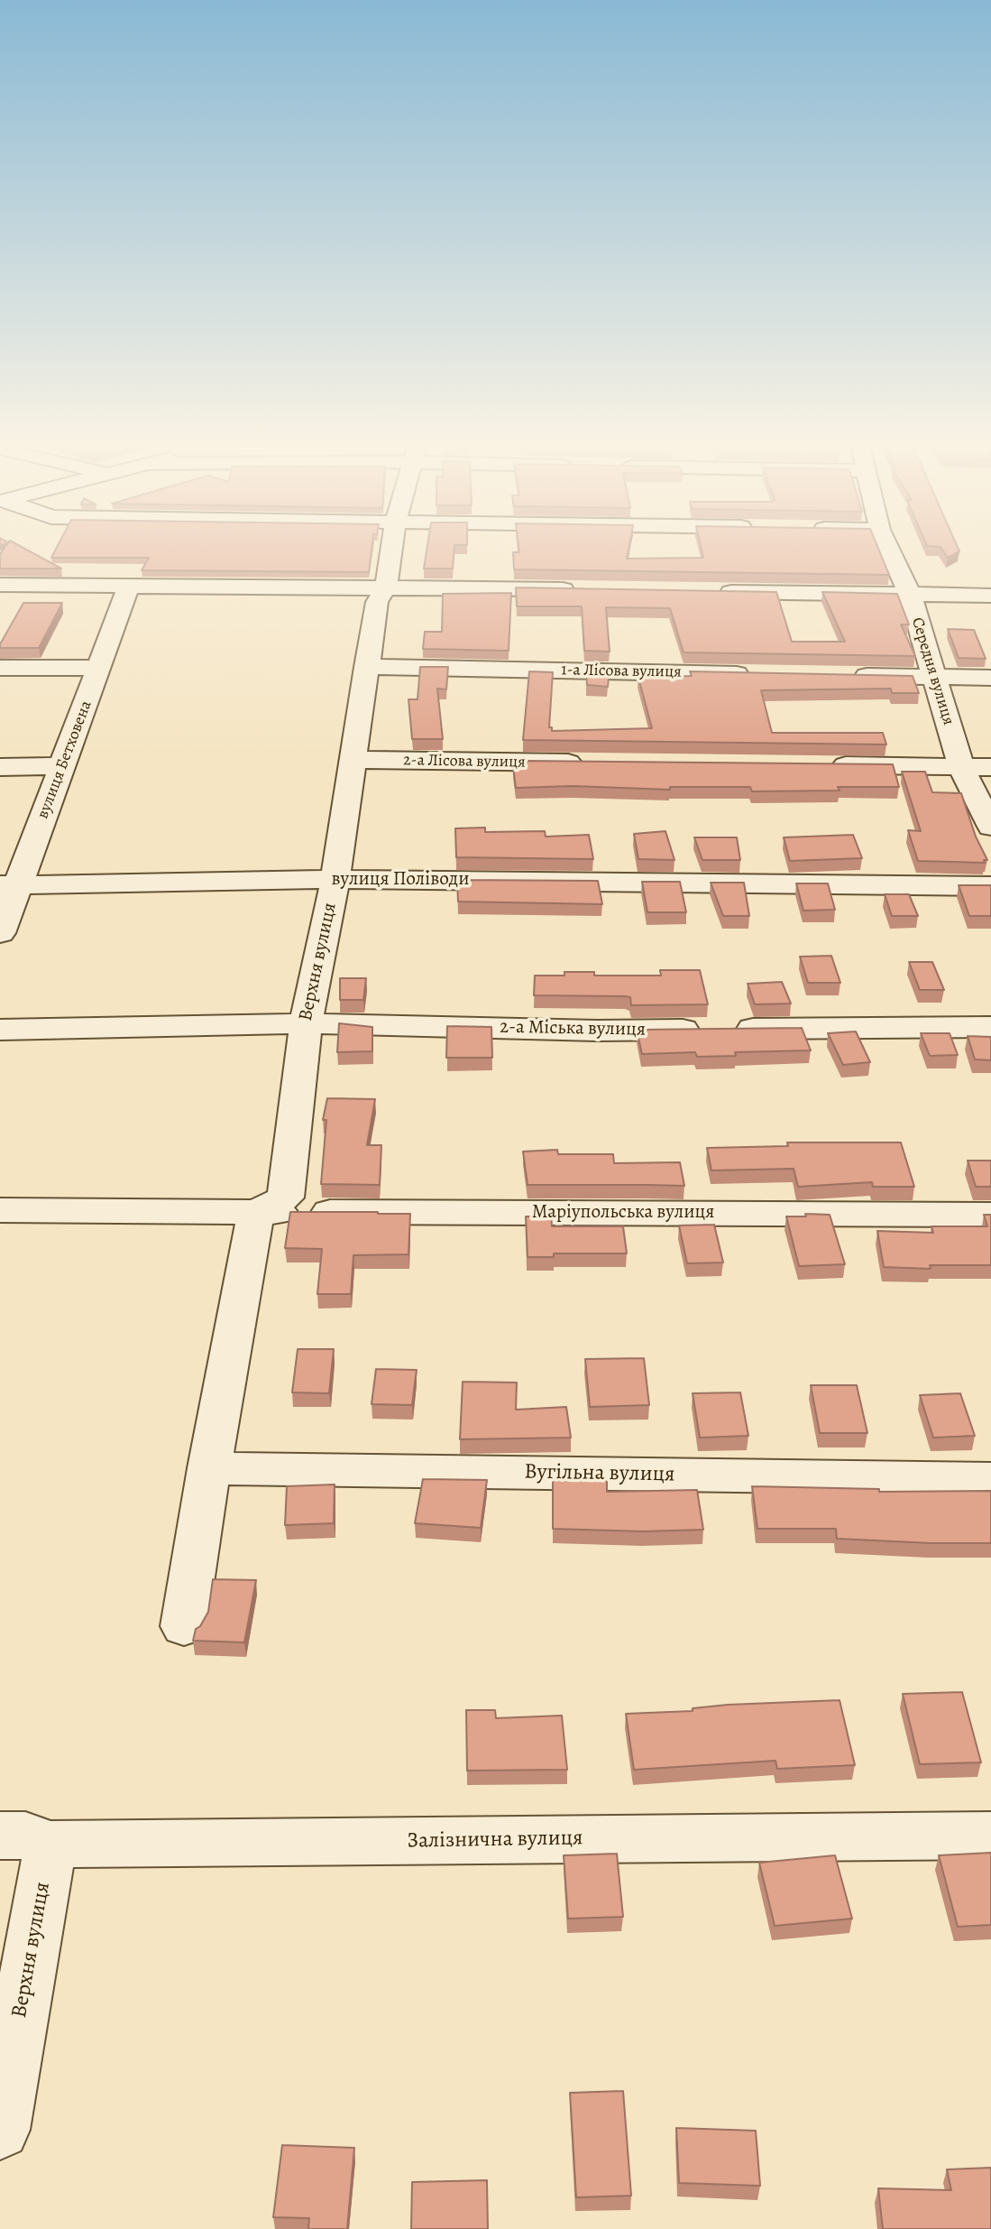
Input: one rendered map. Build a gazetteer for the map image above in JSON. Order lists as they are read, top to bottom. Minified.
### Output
{"streets":{"street":["1-а Лісова вулиця","Середня вулиця","вулиця Бетховена","2-а Лісова вулиця","вулиця Поліводи","Верхня вулиця","2-а Міська вулиця","Маріупольська вулиця","Вугільна вулиця","Залізнична вулиця"]},"crossings":[["1-а Лісова вулиця","Верхня вулиця"],["вулиця Бетховена","вулиця Поліводи"],["2-а Лісова вулиця","Верхня вулиця"],["вулиця Поліводи","Верхня вулиця"],["Верхня вулиця","2-а Міська вулиця"],["Верхня вулиця","Маріупольська вулиця"],["Верхня вулиця","Залізнична вулиця"]]}
